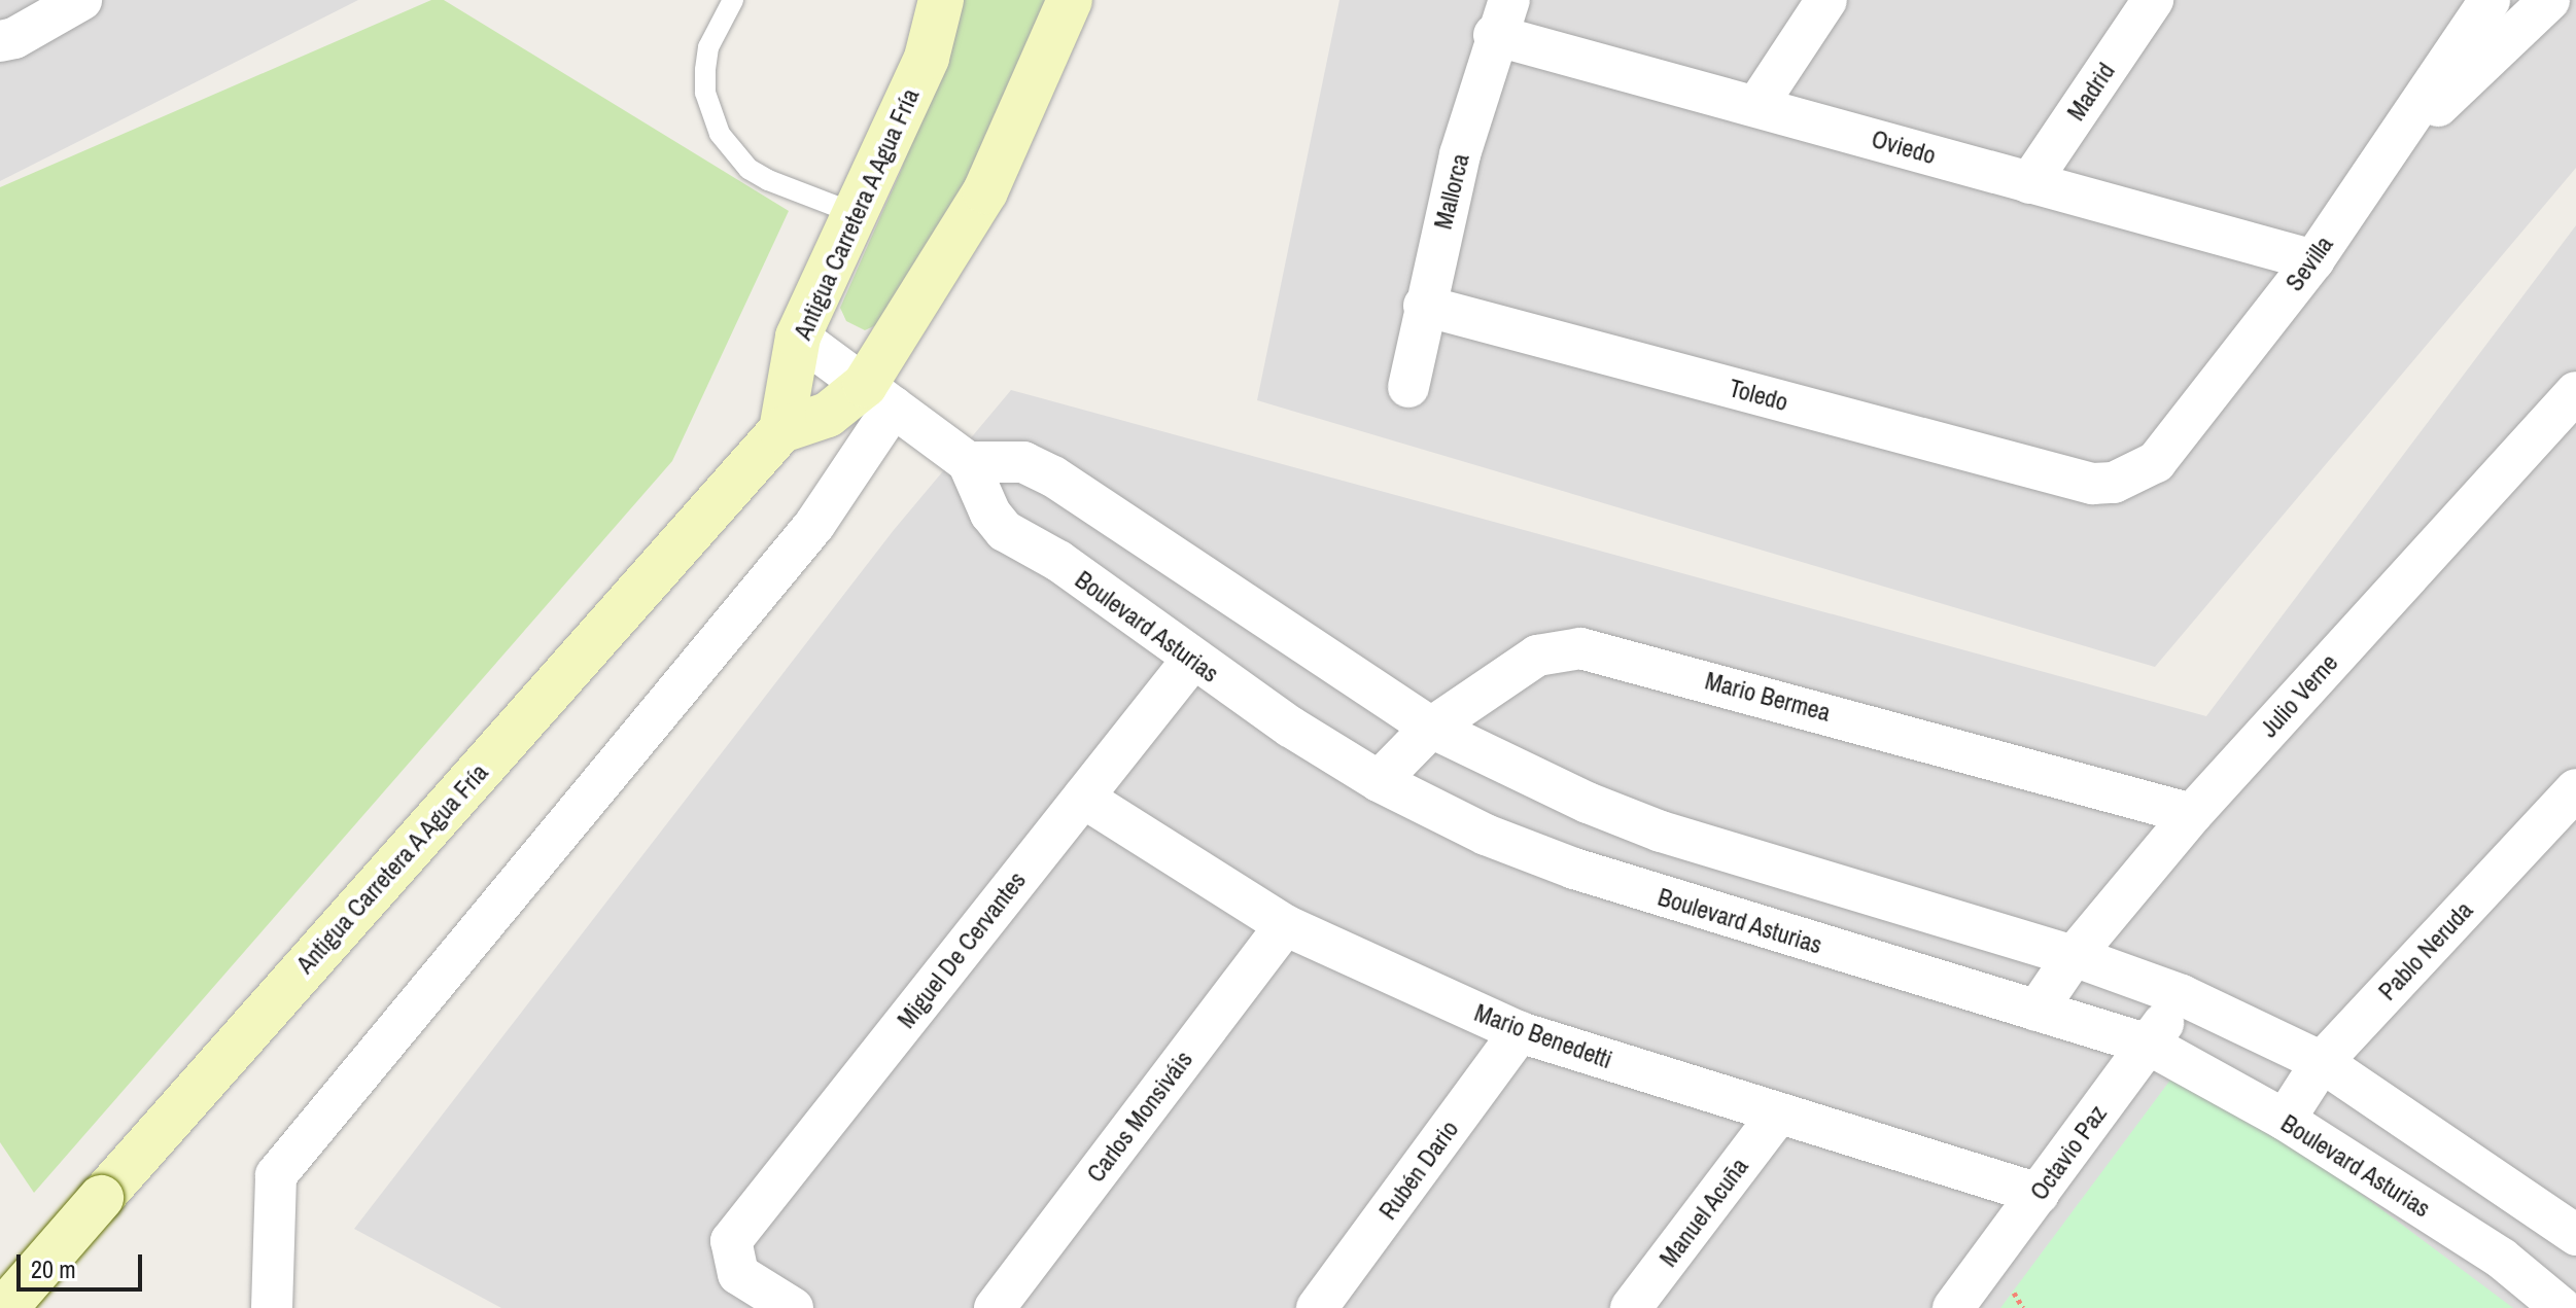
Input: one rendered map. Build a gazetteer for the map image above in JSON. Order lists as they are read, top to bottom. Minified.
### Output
{"streets":{"street":["Madrid","Oviedo","Mallorca","Antigua Carretera A Agua Fría","Sevilla","Toledo","Boulevard Asturias","Julio Verne","Mario Bermea","Miguel De Cervantes","Pablo Neruda","Mario Benedetti","Carlos Monsiváis","Octavio Paz","Rubén Dario","Manuel Acuña"]},"crossings":[["Madrid","Oviedo"],["Oviedo","Mallorca"],["Oviedo","Sevilla"],["Mallorca","Toledo"],["Antigua Carretera A Agua Fría","Boulevard Asturias"],["Sevilla","Toledo"],["Boulevard Asturias","Julio Verne"],["Boulevard Asturias","Mario Bermea"],["Boulevard Asturias","Miguel De Cervantes"],["Boulevard Asturias","Pablo Neruda"],["Boulevard Asturias","Octavio Paz"],["Julio Verne","Mario Bermea"],["Miguel De Cervantes","Mario Benedetti"],["Mario Benedetti","Carlos Monsiváis"],["Mario Benedetti","Octavio Paz"],["Mario Benedetti","Rubén Dario"],["Mario Benedetti","Manuel Acuña"]],"scale_bar":"20 m"}
